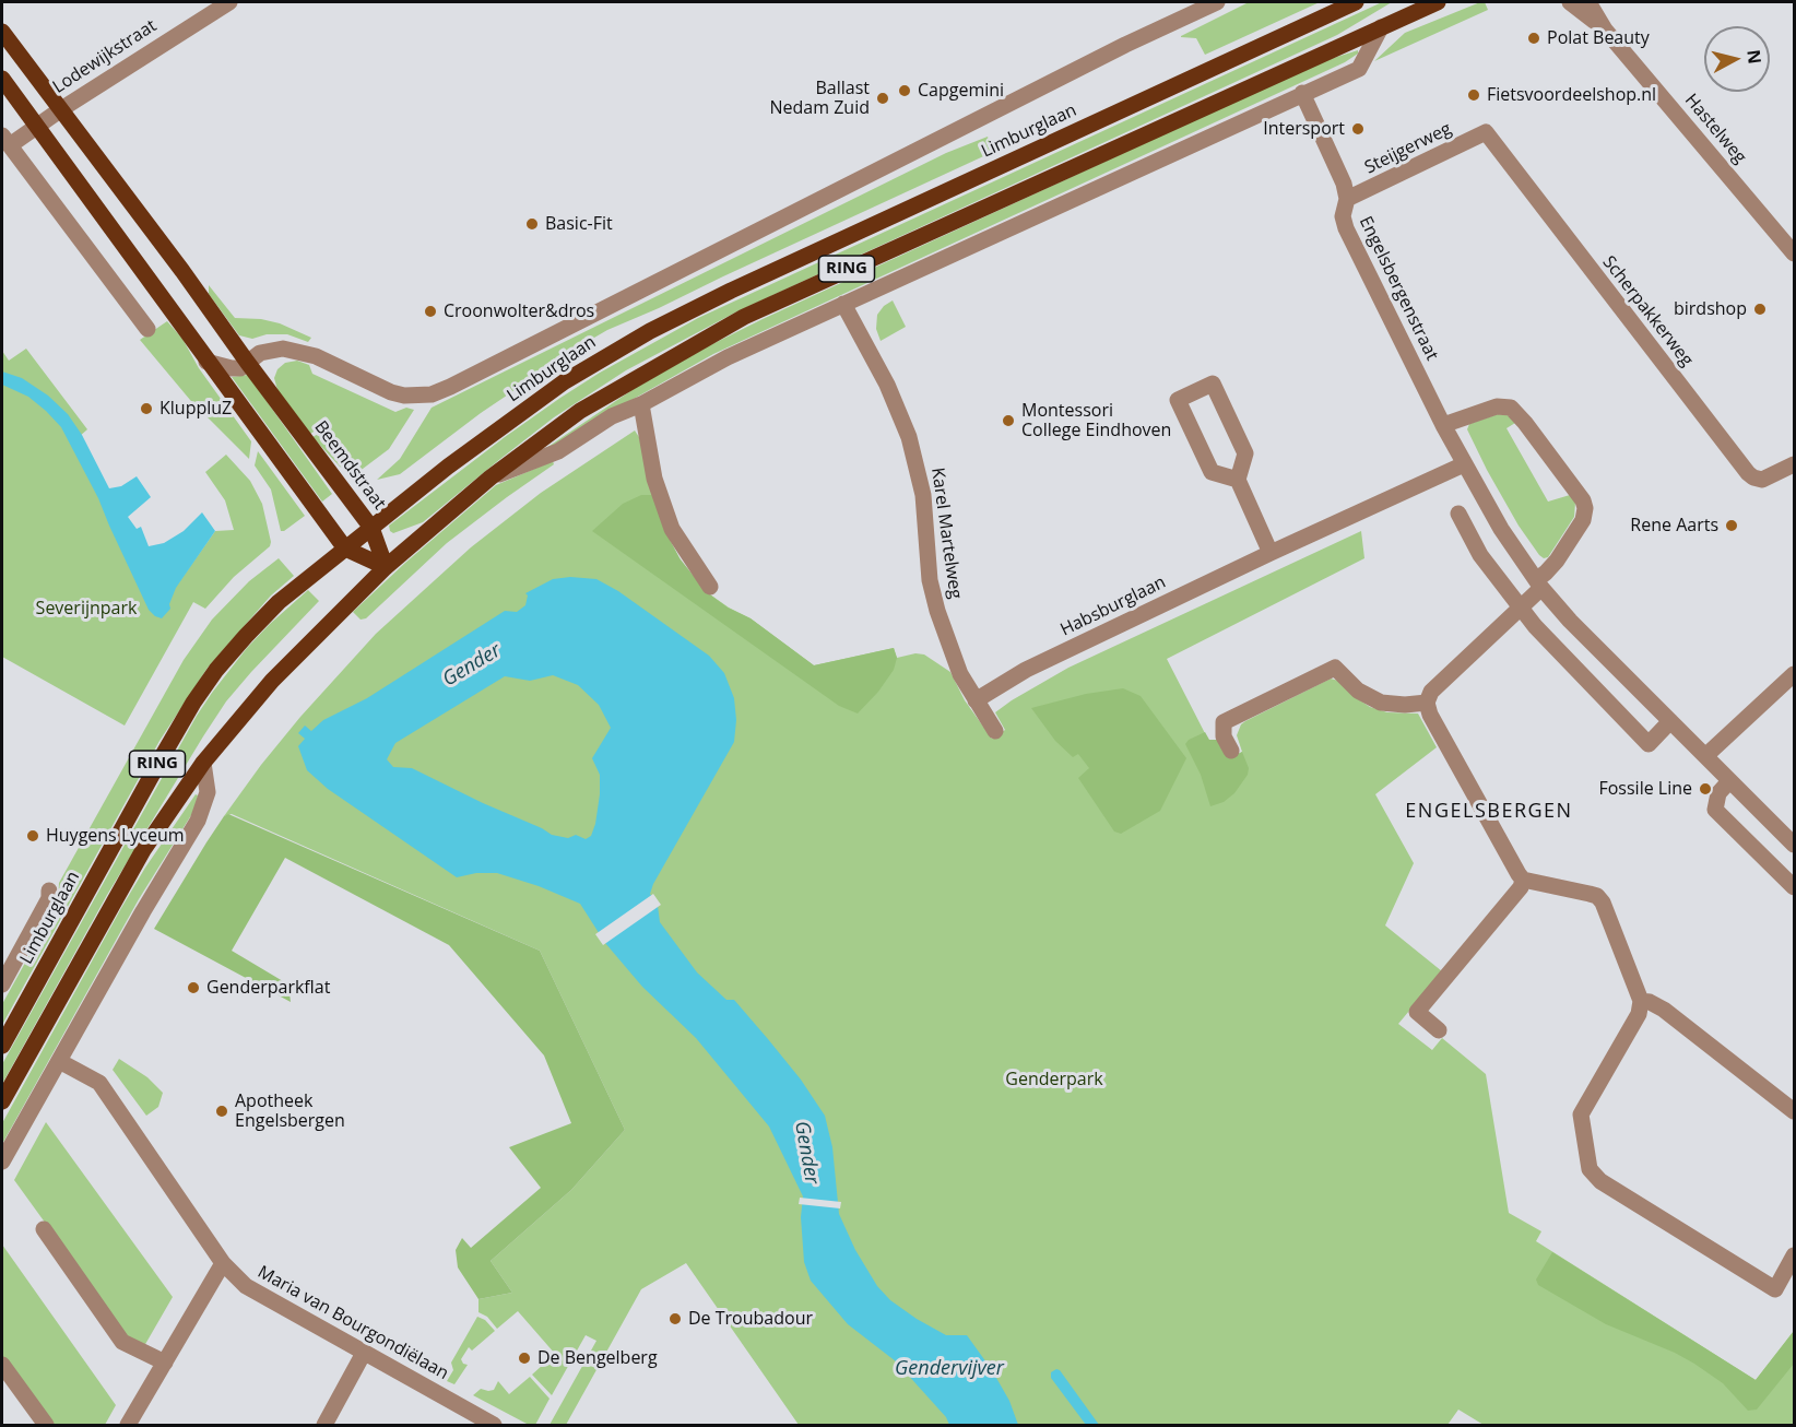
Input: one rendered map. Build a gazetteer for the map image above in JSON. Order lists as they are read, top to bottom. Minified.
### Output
{"streets":{"main road":["Limburglaan","RING","Beemdstraat"],"street":["Lodewijkstraat","Hastelweg","Steijgerweg","Engelsbergenstraat","Scherpakkerweg","Karel Martelweg","Habsburglaan","Maria van Bourgondiëlaan"]},"crossings":[["Lodewijkstraat","Beemdstraat"],["Limburglaan","Beemdstraat"],["Steijgerweg","Engelsbergenstraat"],["Steijgerweg","Scherpakkerweg"],["RING","Beemdstraat"],["Engelsbergenstraat","Habsburglaan"],["Karel Martelweg","Habsburglaan"]],"districts":["ENGELSBERGEN"],"water":["Gender","Gendervijver"],"parks":["Severijnpark","Genderpark"],"places":["Polat Beauty","Capgemini","Fietsvoordeelshop.nl","Ballast Nedam Zuid","Intersport","Basic-Fit","birdshop","Croonwolter&dros","KluppluZ","Montessori College Eindhoven","Rene Aarts","Fossile Line","Huygens Lyceum","Genderparkflat","Apotheek Engelsbergen","De Troubadour","De Bengelberg"],"north":"right"}
